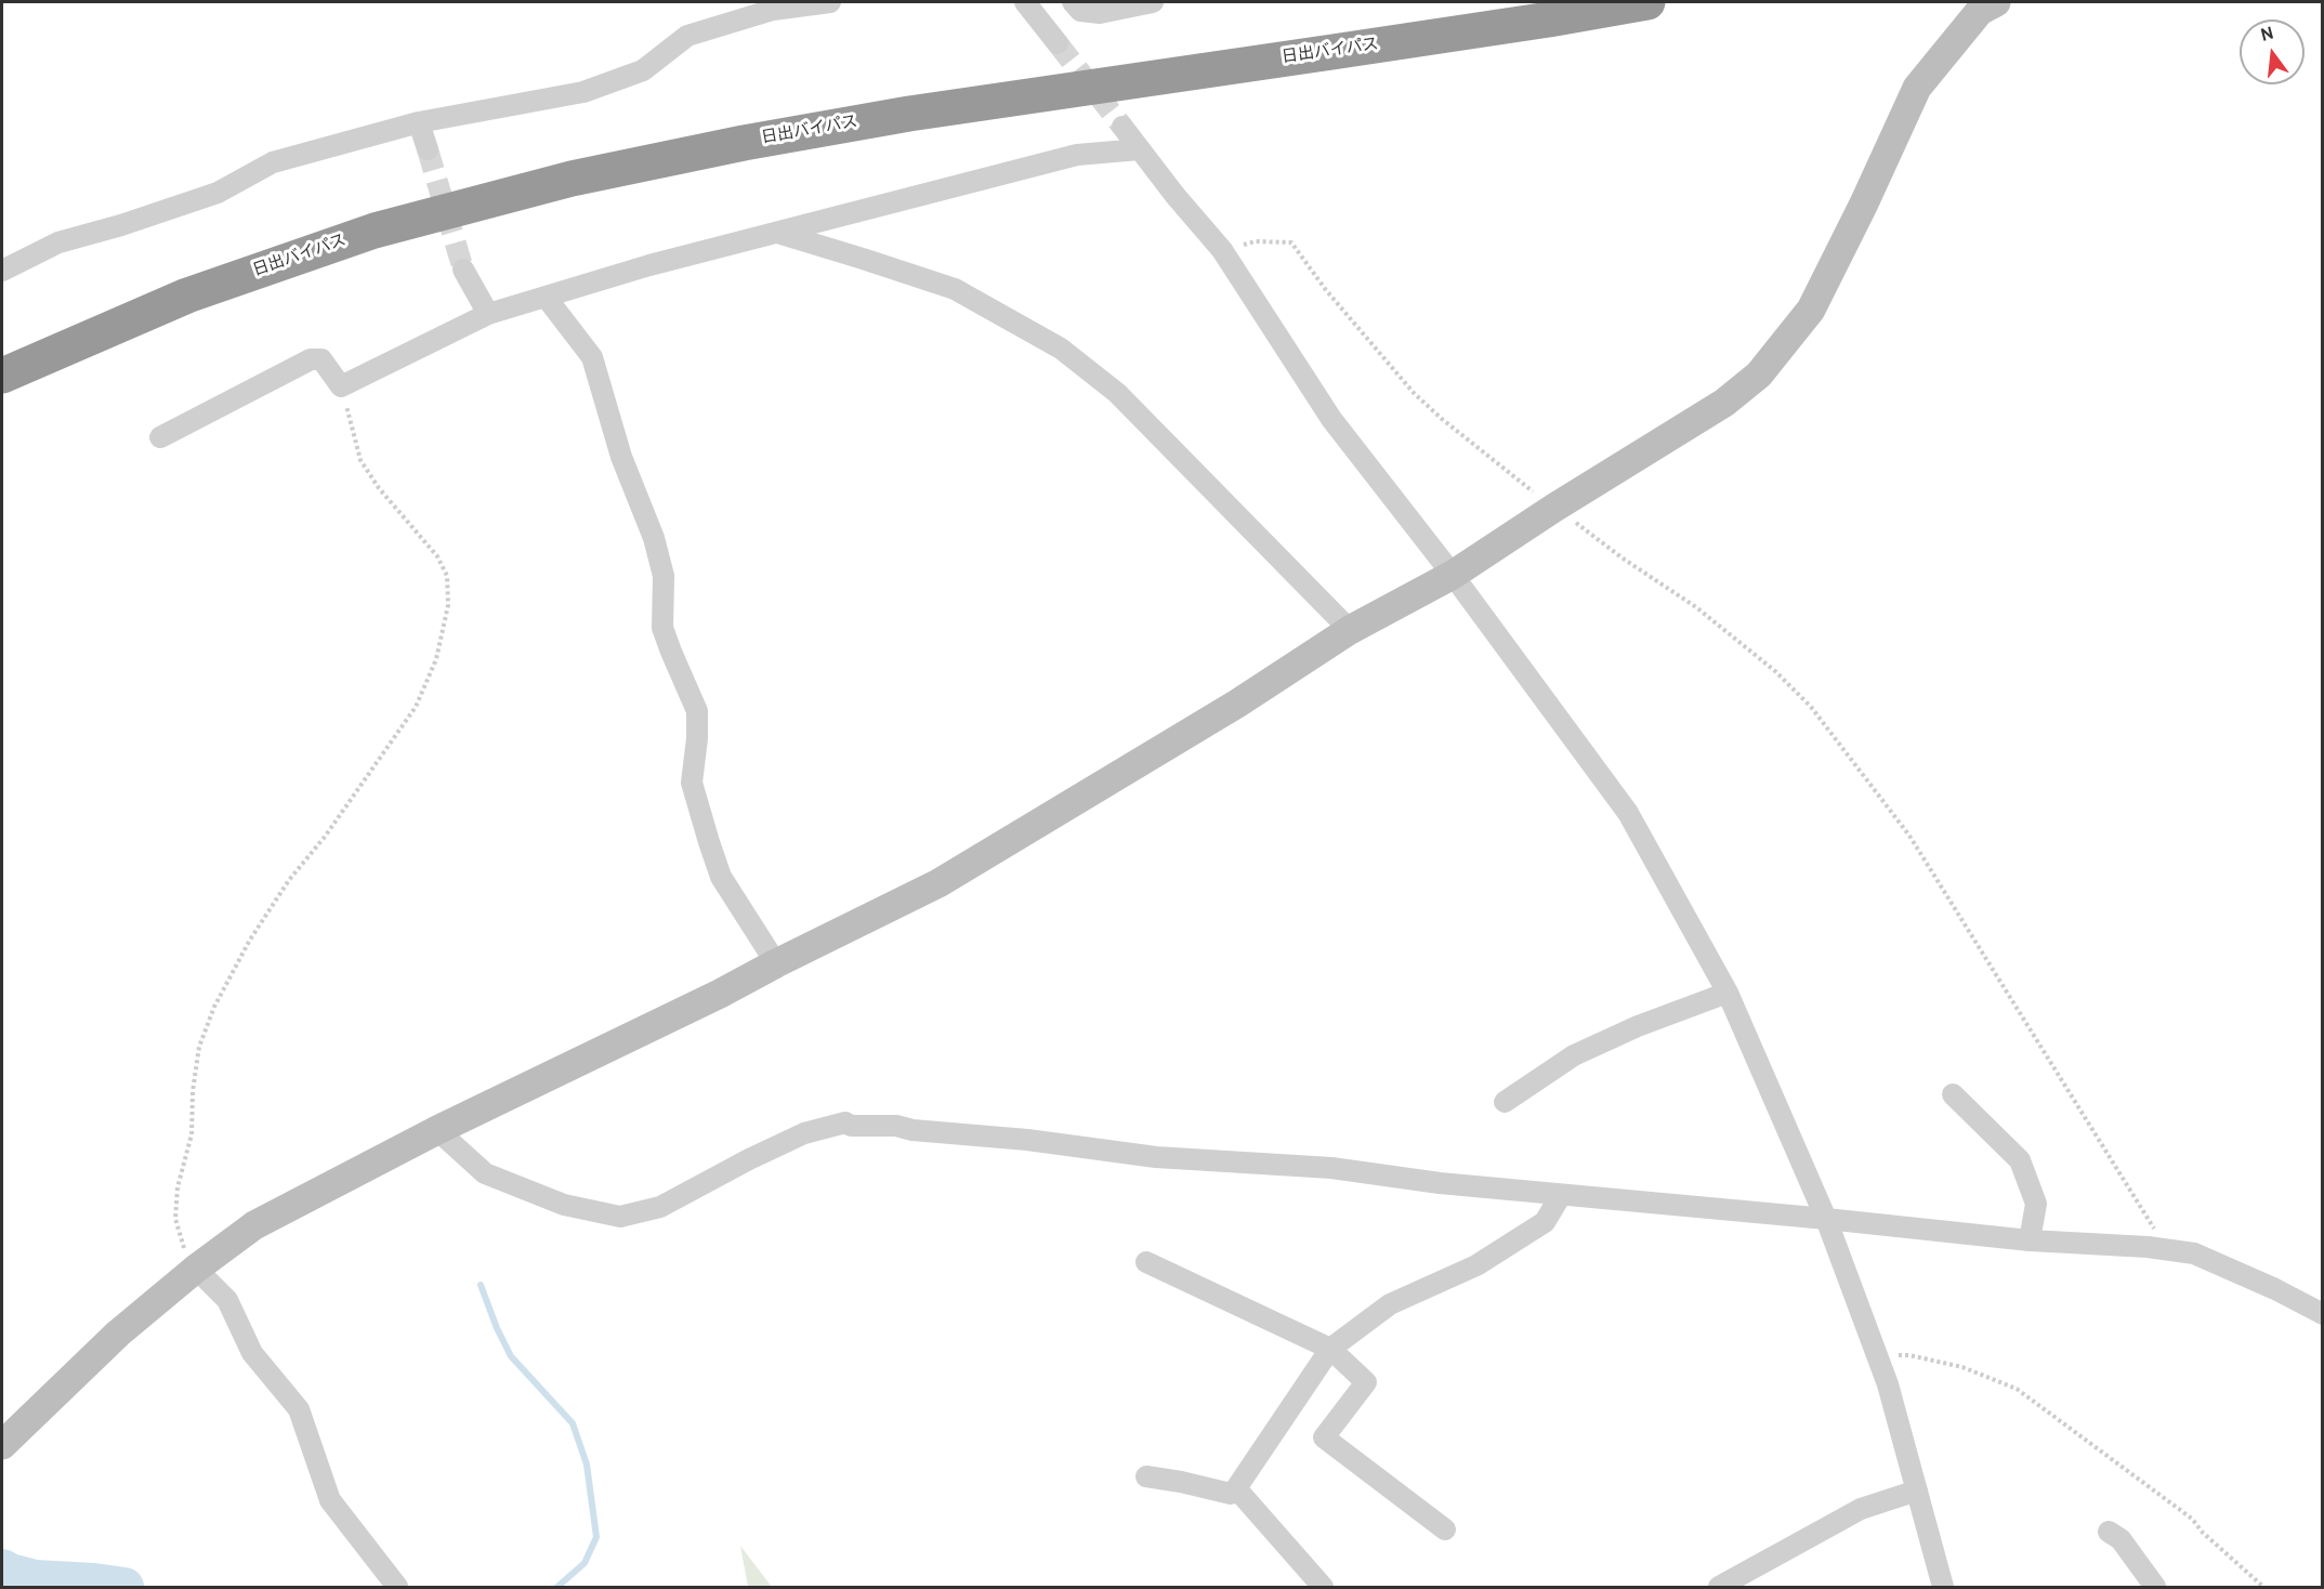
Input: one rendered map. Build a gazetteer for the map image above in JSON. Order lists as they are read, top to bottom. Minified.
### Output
{"streets":{"highway":["日出バイパス"]},"north":"top"}
